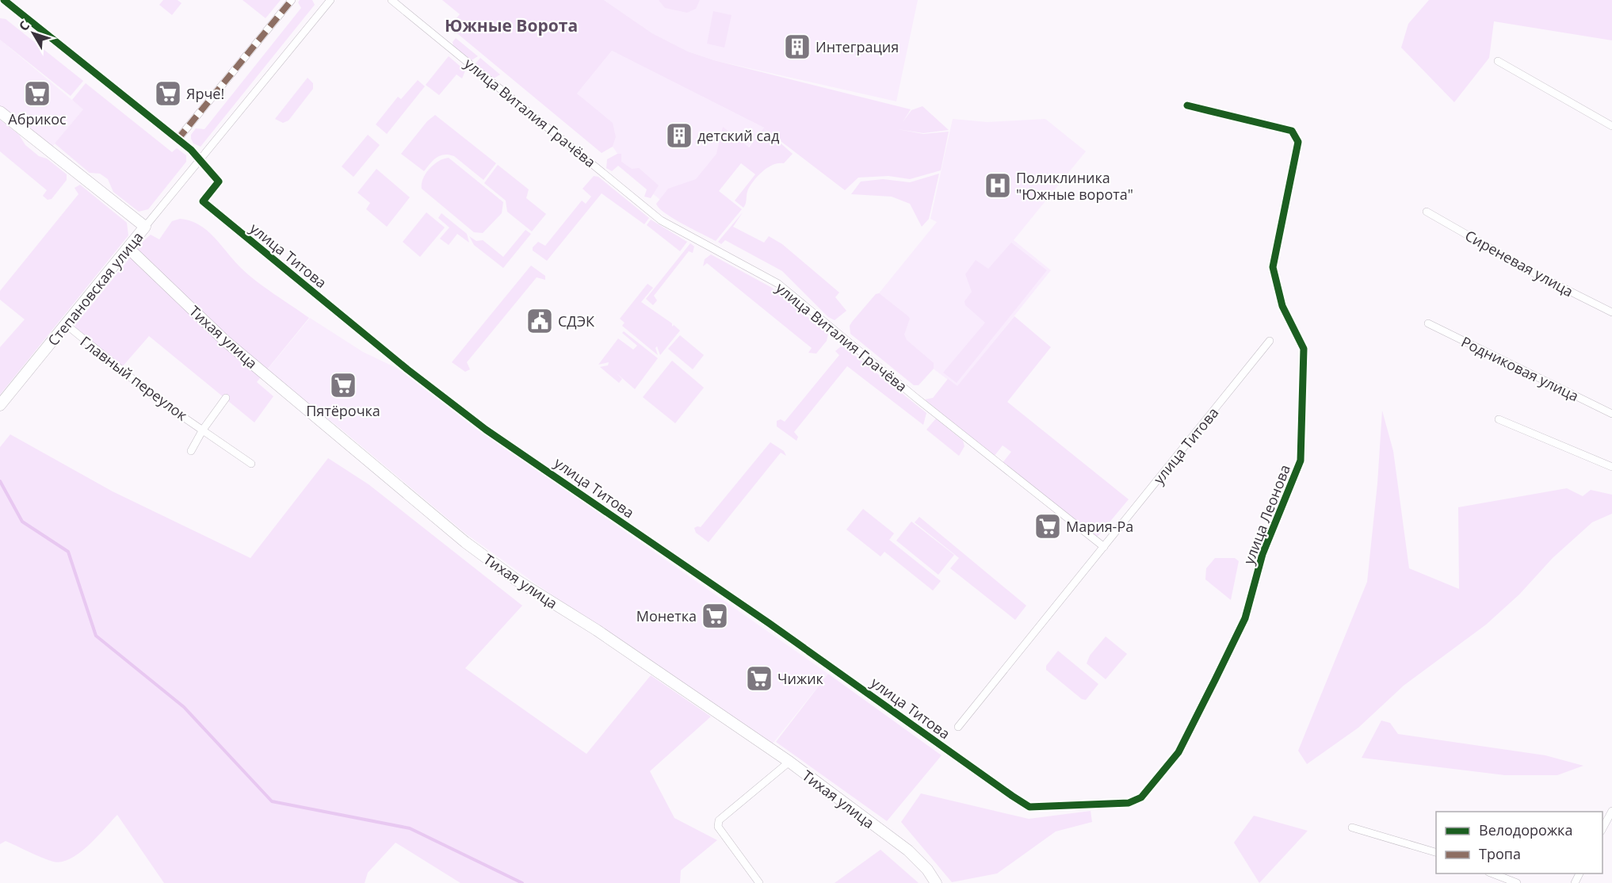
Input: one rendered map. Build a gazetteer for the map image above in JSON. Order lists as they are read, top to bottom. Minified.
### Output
{"streets":{"street":["улица Виталия Грачёва","улица Титова","Сиреневая улица","Степановская улица","Тихая улица","Родниковая улица","Главный переулок","улица Леонова"]},"crossings":[["улица Виталия Грачёва","улица Титова"],["улица Титова","улица Леонова"],["Степановская улица","Тихая улица"],["Степановская улица","Главный переулок"]],"districts":["Южные Ворота"],"places":{"building":["Интеграция","детский сад"],"supermarket":["Абрикос","Ярче!","Пятёрочка","Мария-Ра","Монетка","Чижик"],"hospital":["Поликлиника \"Южные ворота\""],"public building":["СДЭК"]},"legend":["Велодорожка","Тропа"],"north":"top left"}
